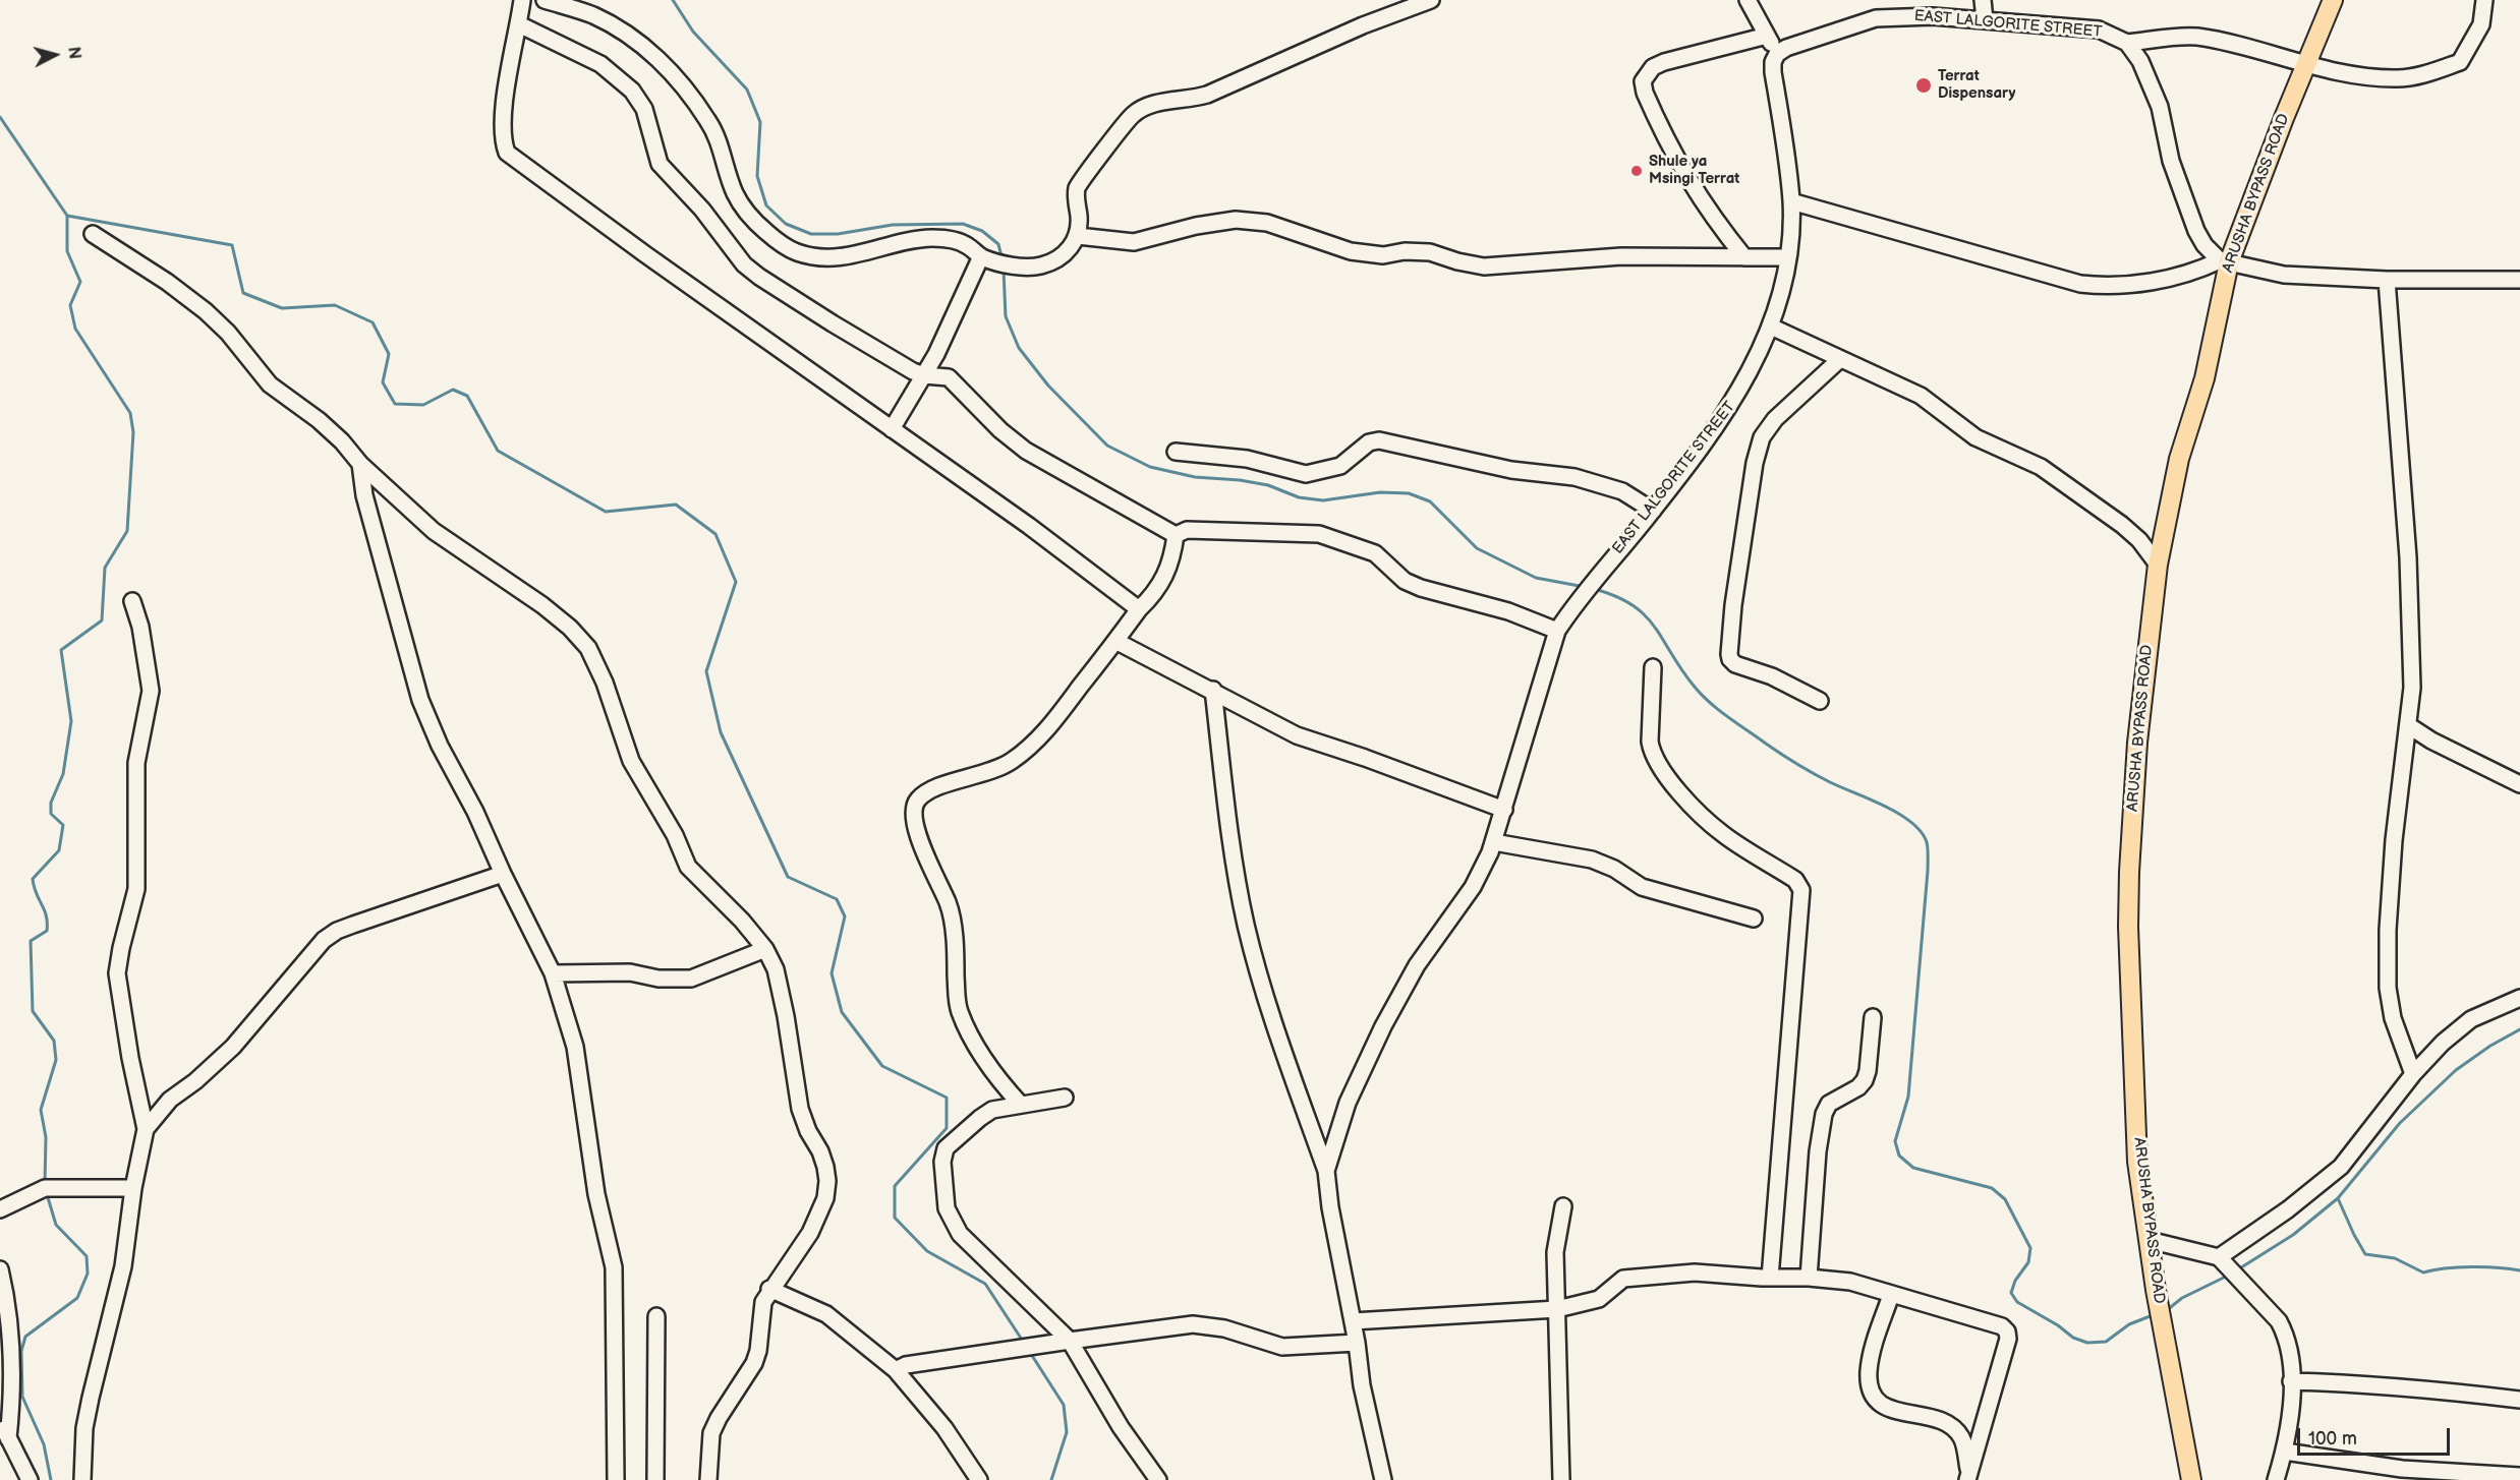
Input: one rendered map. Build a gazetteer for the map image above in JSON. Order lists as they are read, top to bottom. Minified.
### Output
{"streets":{"main road":["ARUSHA BYPASS ROAD"],"street":["EAST LALGORITE STREET"]},"places":["Terrat Dispensary","Shule ya Msingi Terrat"],"scale_bar":"100 m","north":"right"}
